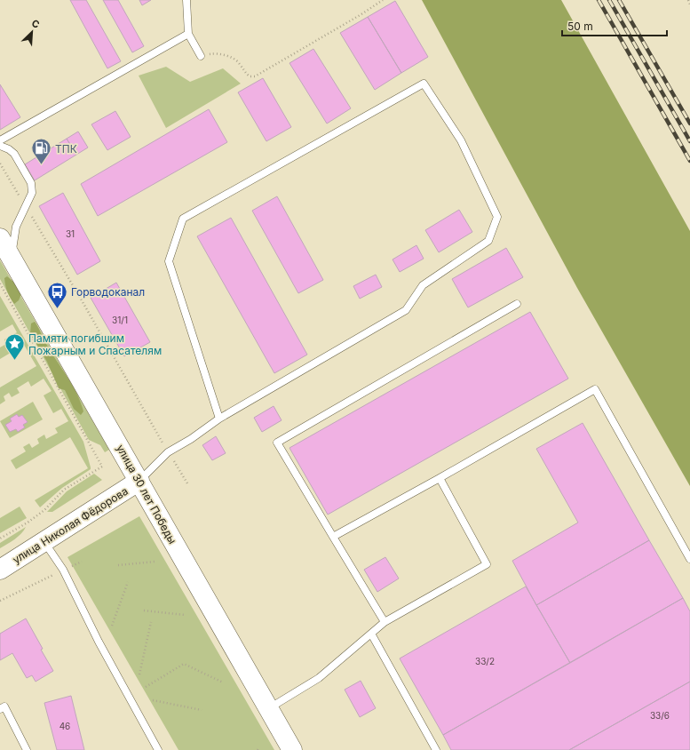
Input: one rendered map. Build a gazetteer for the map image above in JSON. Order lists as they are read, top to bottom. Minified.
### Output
{"streets":{"street":["улица 30 лет Победы","улица Николая Фёдорова"]},"crossings":[["улица 30 лет Победы","улица Николая Фёдорова"]],"places":{"fuel station":["ТПК"],"bus stop":["Горводоканал"],"place":["Памяти погибшим Пожарным и Спасателям"]},"house_numbers":["31","31/1","33/2","33/6","46"],"scale_bar":"50 m","north":"top right"}
